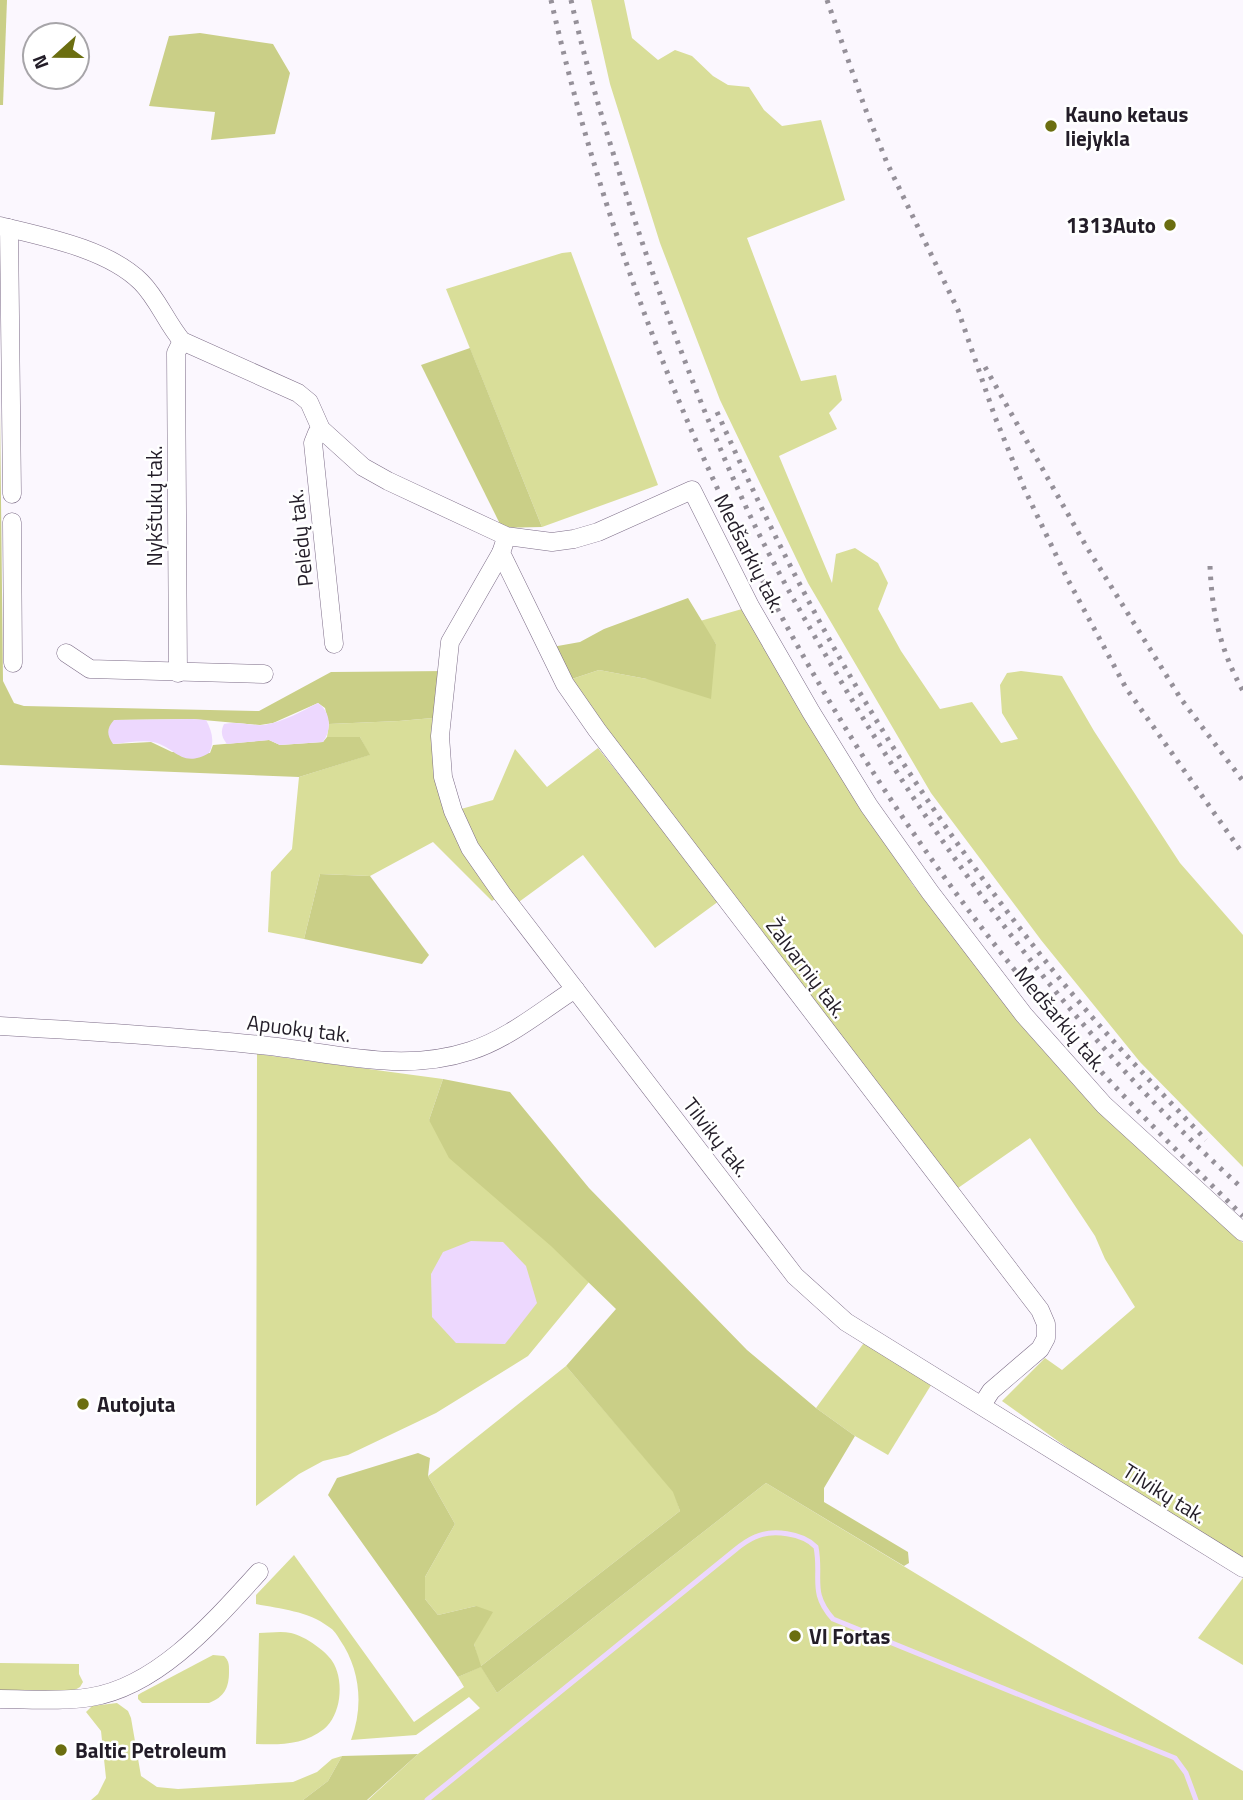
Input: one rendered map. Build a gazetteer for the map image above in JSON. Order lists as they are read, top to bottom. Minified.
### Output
{"streets":{"street":["Nykštukų tak.","Pelėdų tak.","Medšarkių tak.","Žalvarnių tak.","Apuokų tak.","Tilvikų tak."]},"crossings":[["Nykštukų tak.","Medšarkių tak."],["Pelėdų tak.","Medšarkių tak."],["Medšarkių tak.","Žalvarnių tak."],["Medšarkių tak.","Tilvikų tak."],["Žalvarnių tak.","Tilvikų tak."],["Apuokų tak.","Tilvikų tak."]],"places":["Kauno ketaus liejykla","1313Auto","Autojuta","VI Fortas","Baltic Petroleum"],"north":"left"}
